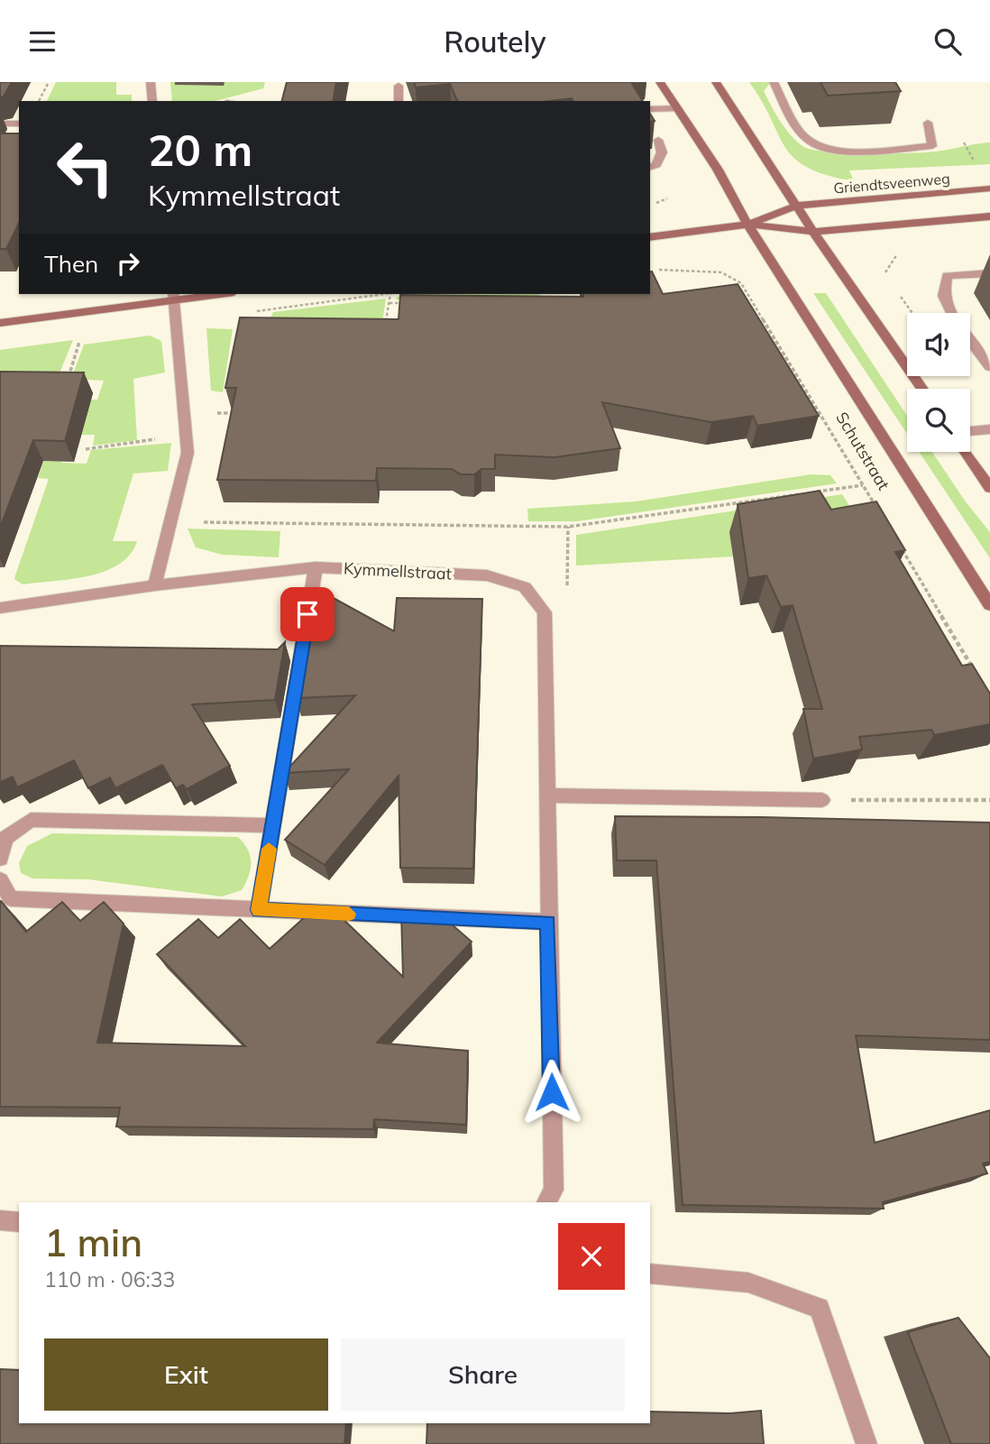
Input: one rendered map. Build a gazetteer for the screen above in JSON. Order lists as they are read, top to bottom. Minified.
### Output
{"streets":{"main road":["Griendtsveenweg","Schutstraat"],"street":["Kymmellstraat"]},"crossings":[["Griendtsveenweg","Schutstraat"]],"page":{"header":"Routely","turn":["20 m","Kymmellstraat"],"then":"Then","heading":["1 min","110 m · 06:33"],"buttons":["Exit","Share"]}}
